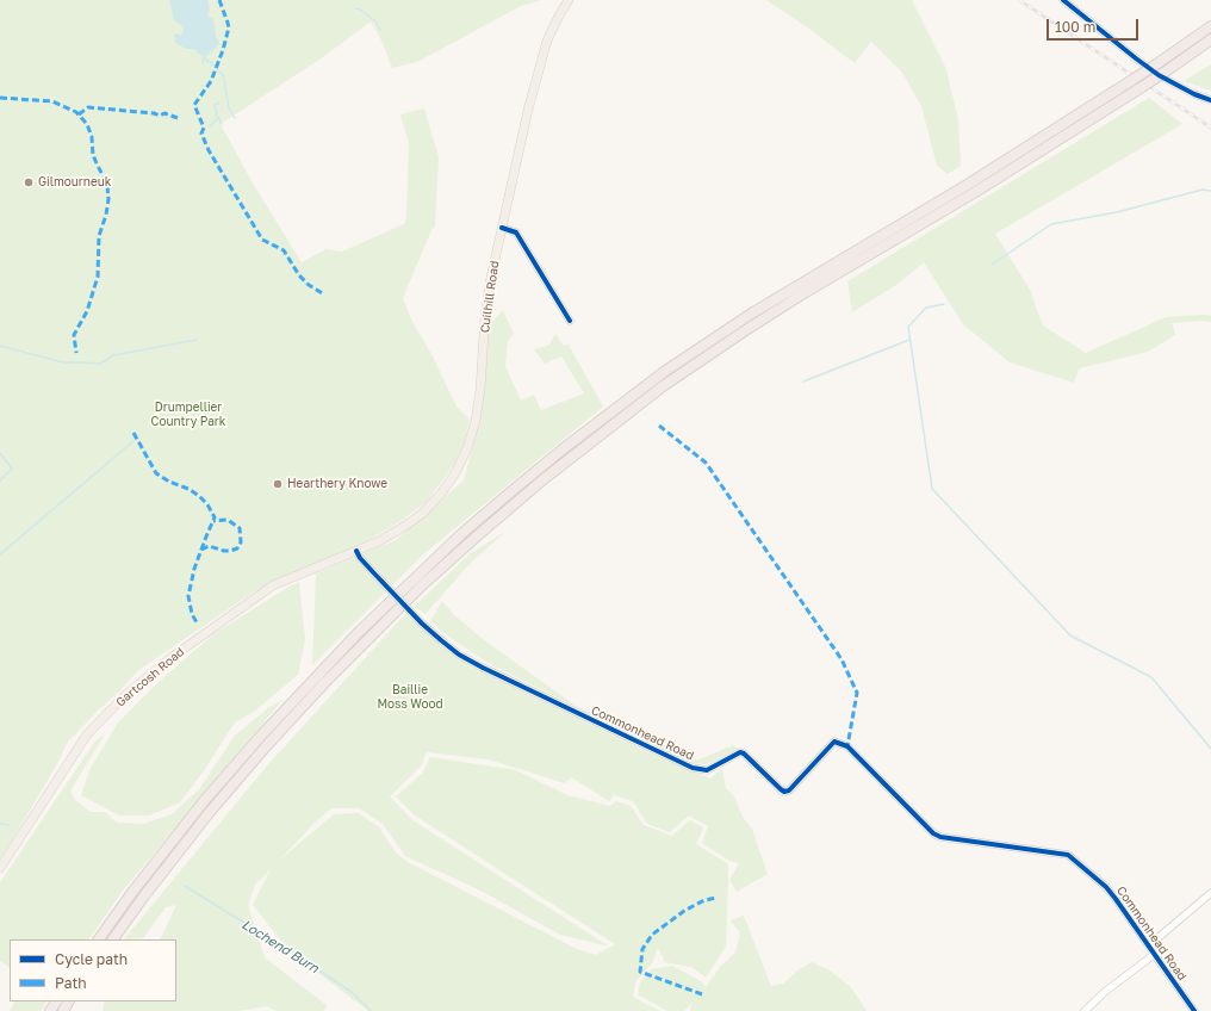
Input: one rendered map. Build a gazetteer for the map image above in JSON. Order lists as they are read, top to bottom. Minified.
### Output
{"streets":{"main road":["Cuilhill Road","Gartcosh Road"],"street":["Commonhead Road"]},"crossings":[["Cuilhill Road","Gartcosh Road"],["Cuilhill Road","Commonhead Road"],["Gartcosh Road","Commonhead Road"]],"water":["Lochend Burn"],"parks":["Drumpellier Country Park","Baillie Moss Wood"],"places":["Gilmourneuk","Hearthery Knowe"],"legend":["Cycle path","Path"],"scale_bar":"100 m"}
